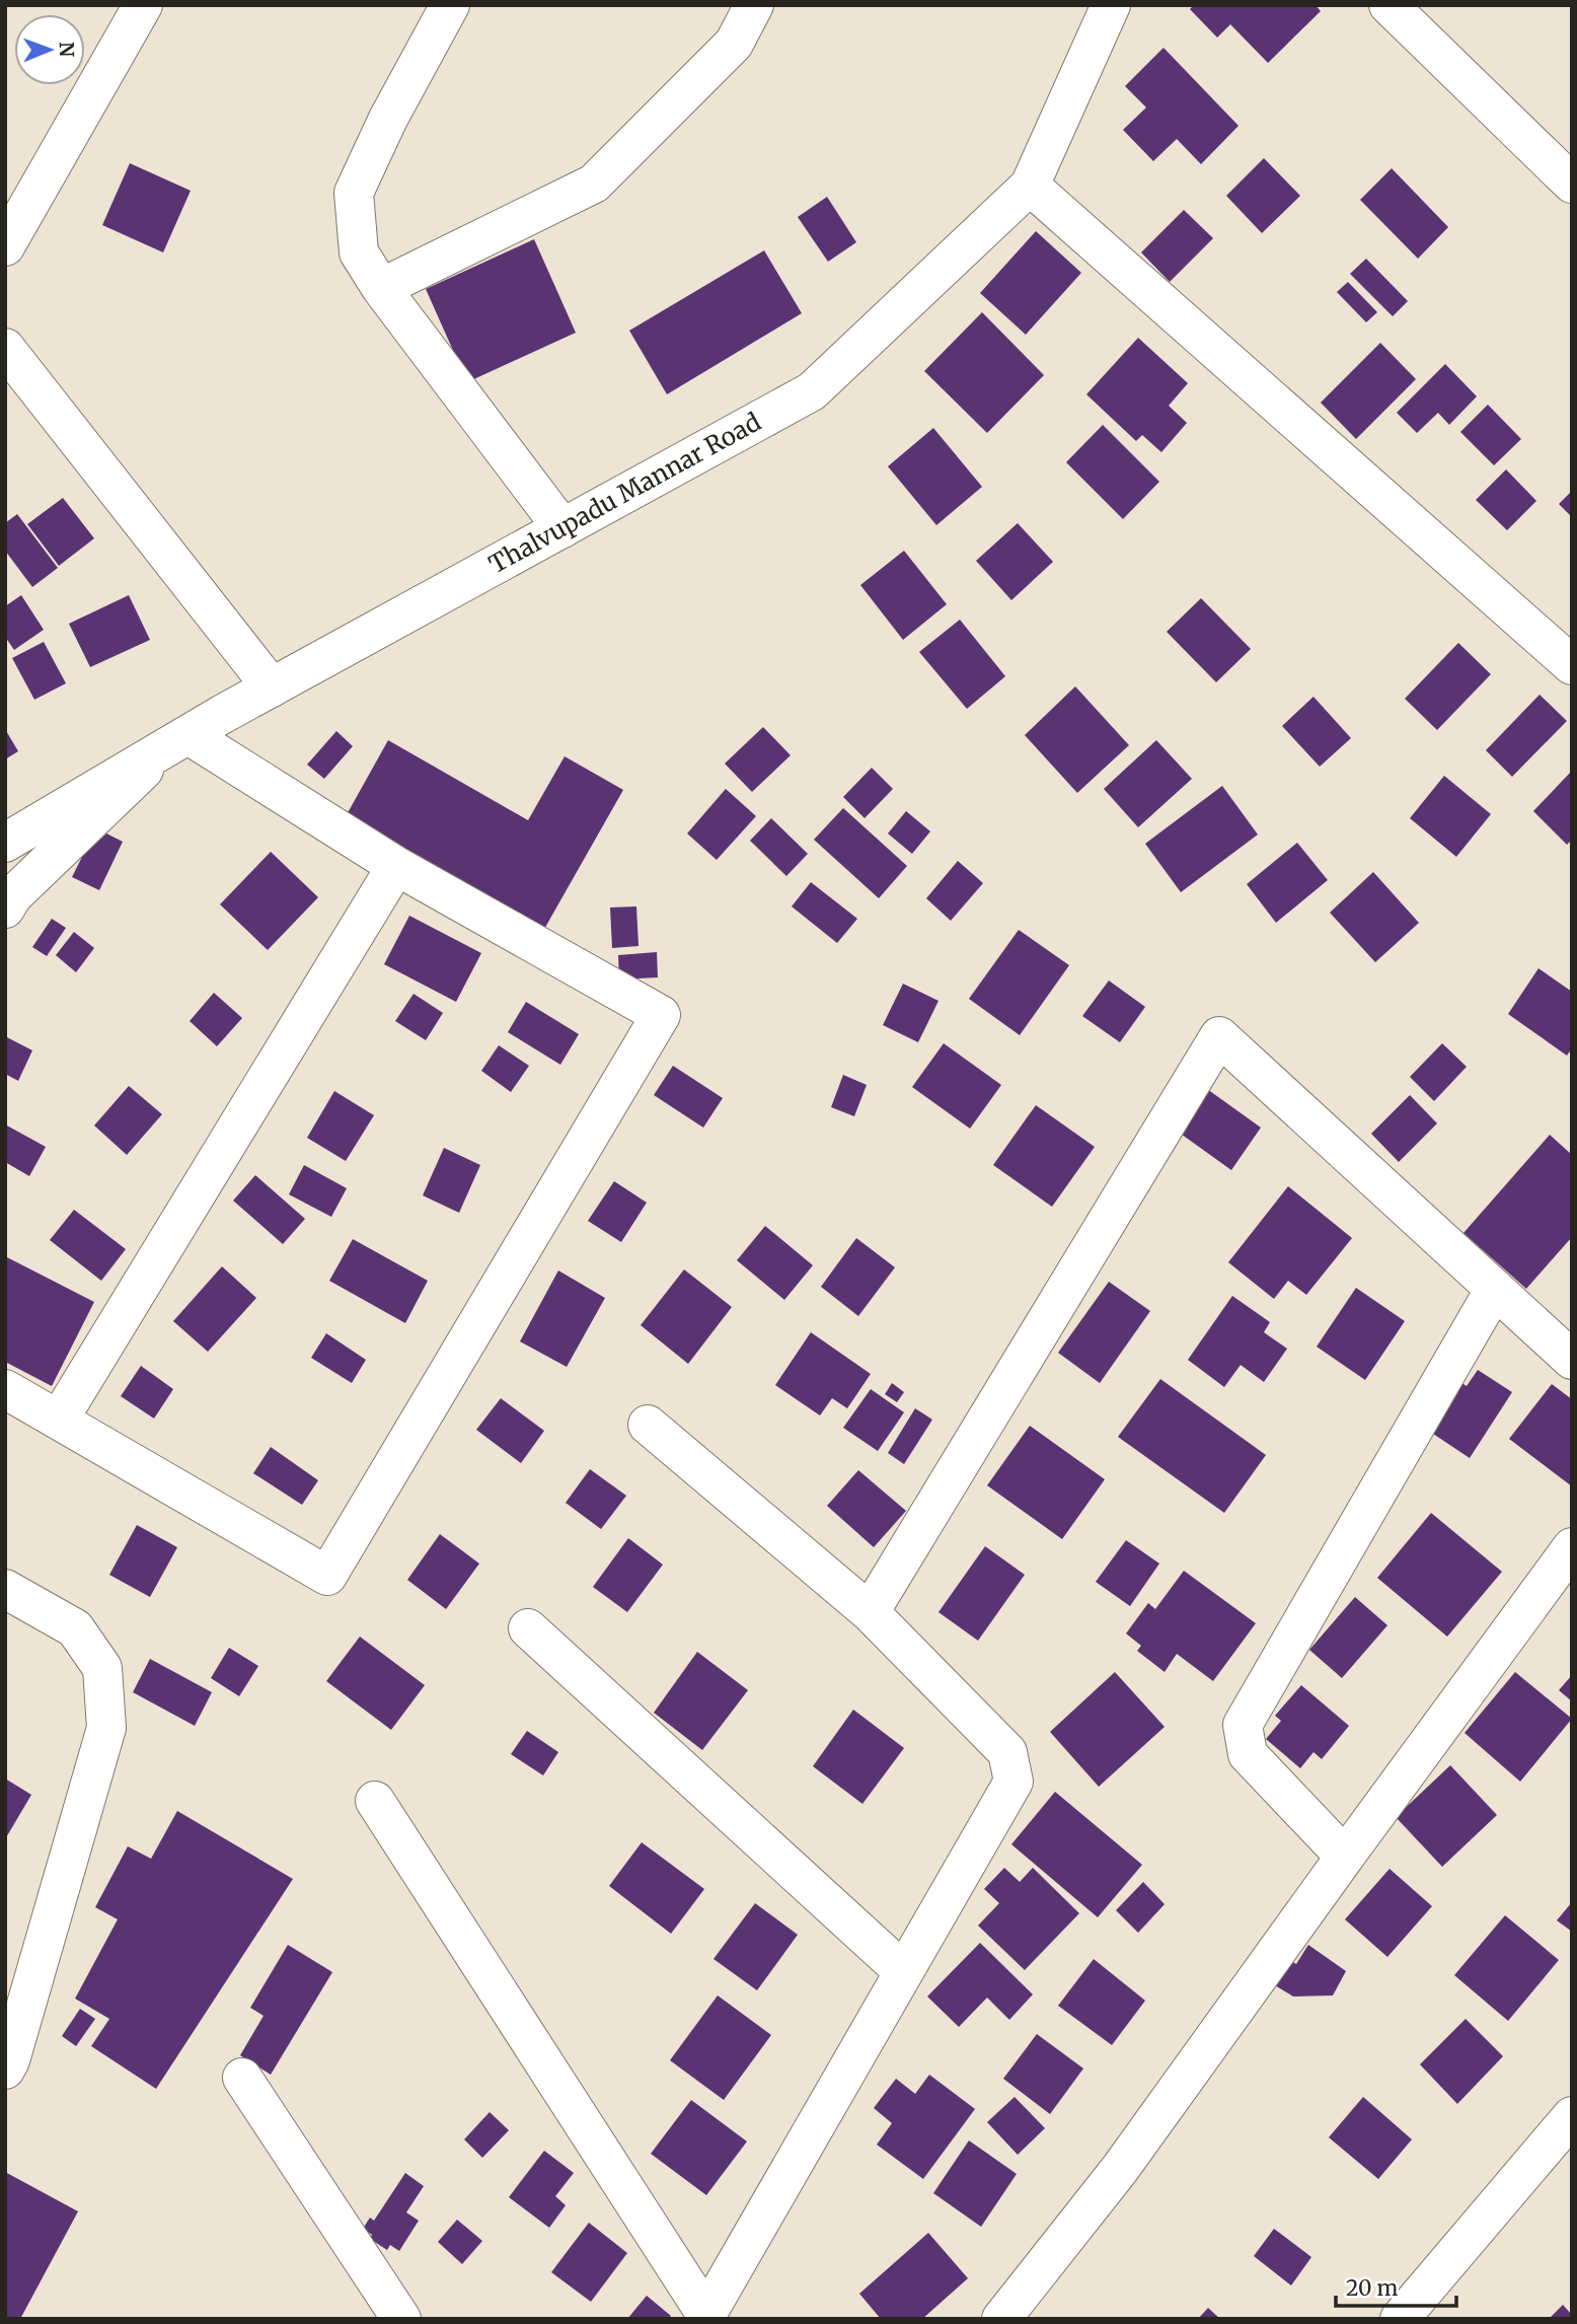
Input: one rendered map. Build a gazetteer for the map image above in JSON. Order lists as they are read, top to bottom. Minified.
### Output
{"streets":{"street":["Thalvupadu Mannar Road"]},"scale_bar":"20 m","north":"right"}
